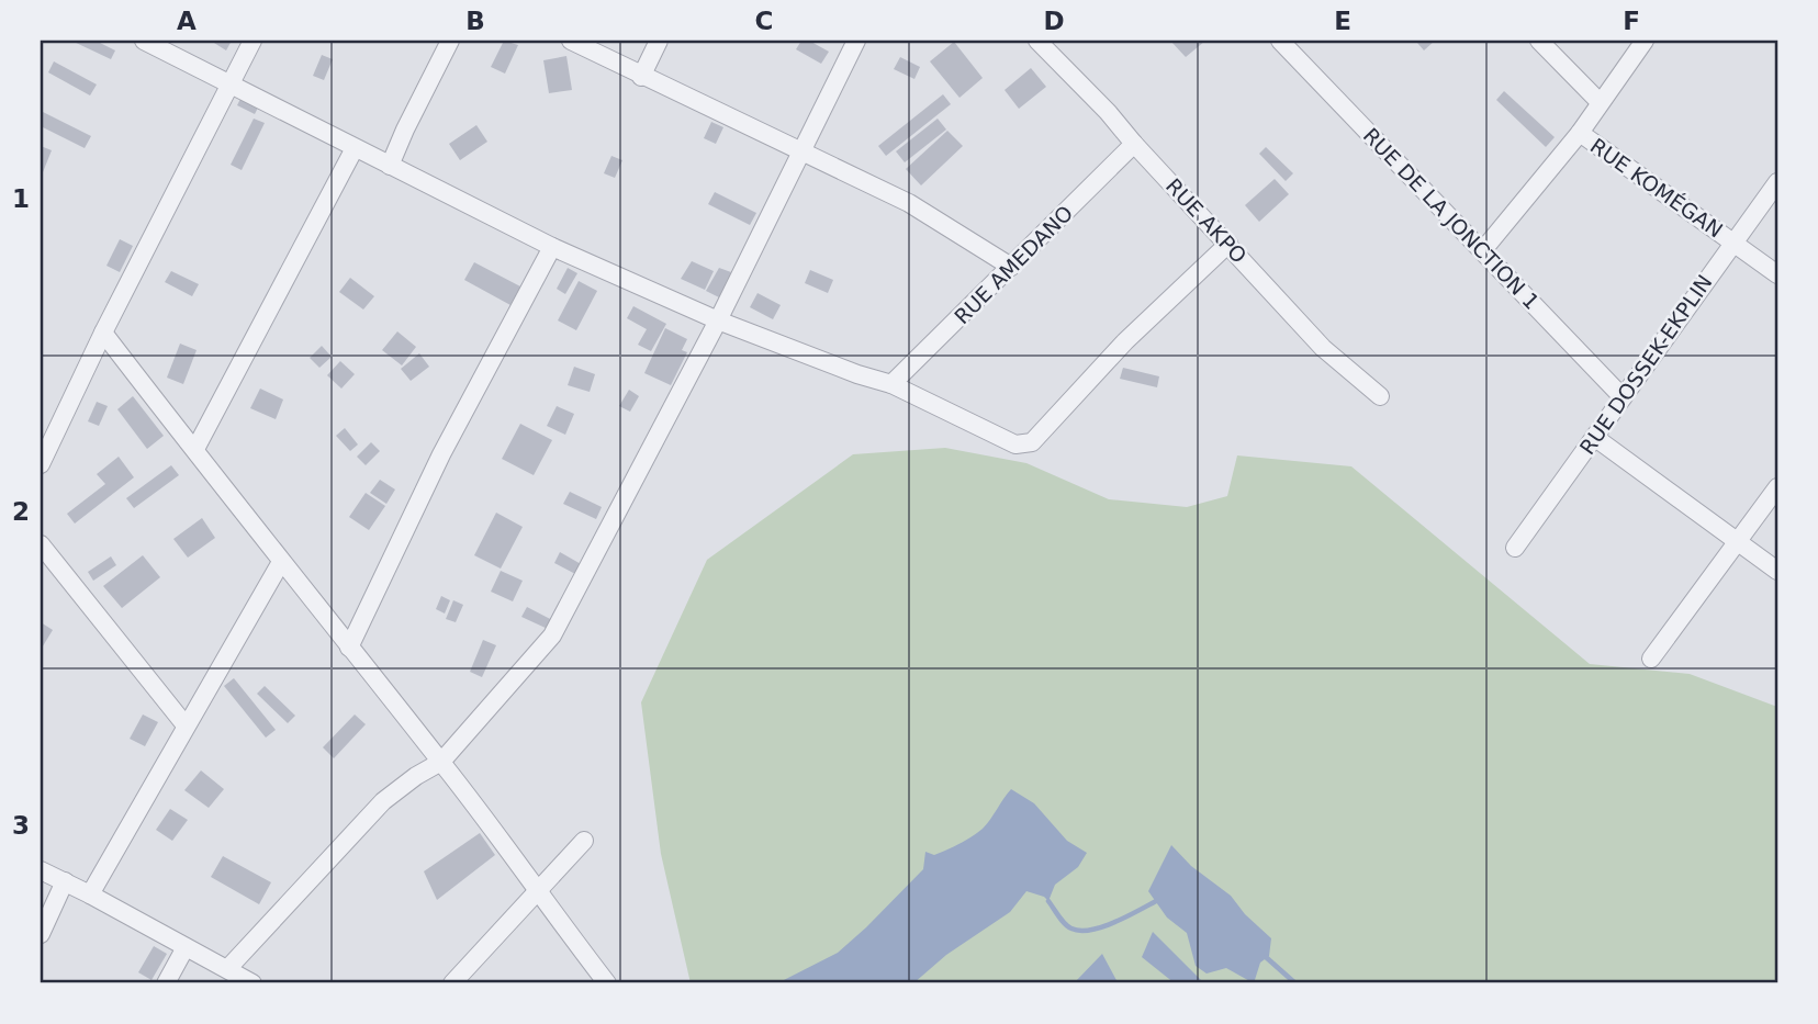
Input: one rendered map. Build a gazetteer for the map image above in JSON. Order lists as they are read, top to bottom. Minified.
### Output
{"streets":{"street":["RUE KOMÉGAN","RUE DE LA JONCTION 1","RUE AKPO","RUE AMEDANO","RUE DOSSEK-EKPLIN"]},"crossings":[["RUE KOMÉGAN","RUE DOSSEK-EKPLIN"],["RUE DE LA JONCTION 1","RUE DOSSEK-EKPLIN"],["RUE AKPO","RUE AMEDANO"]],"grid":{"columns":["A","B","C","D","E","F"],"rows":["1","2","3"]}}
